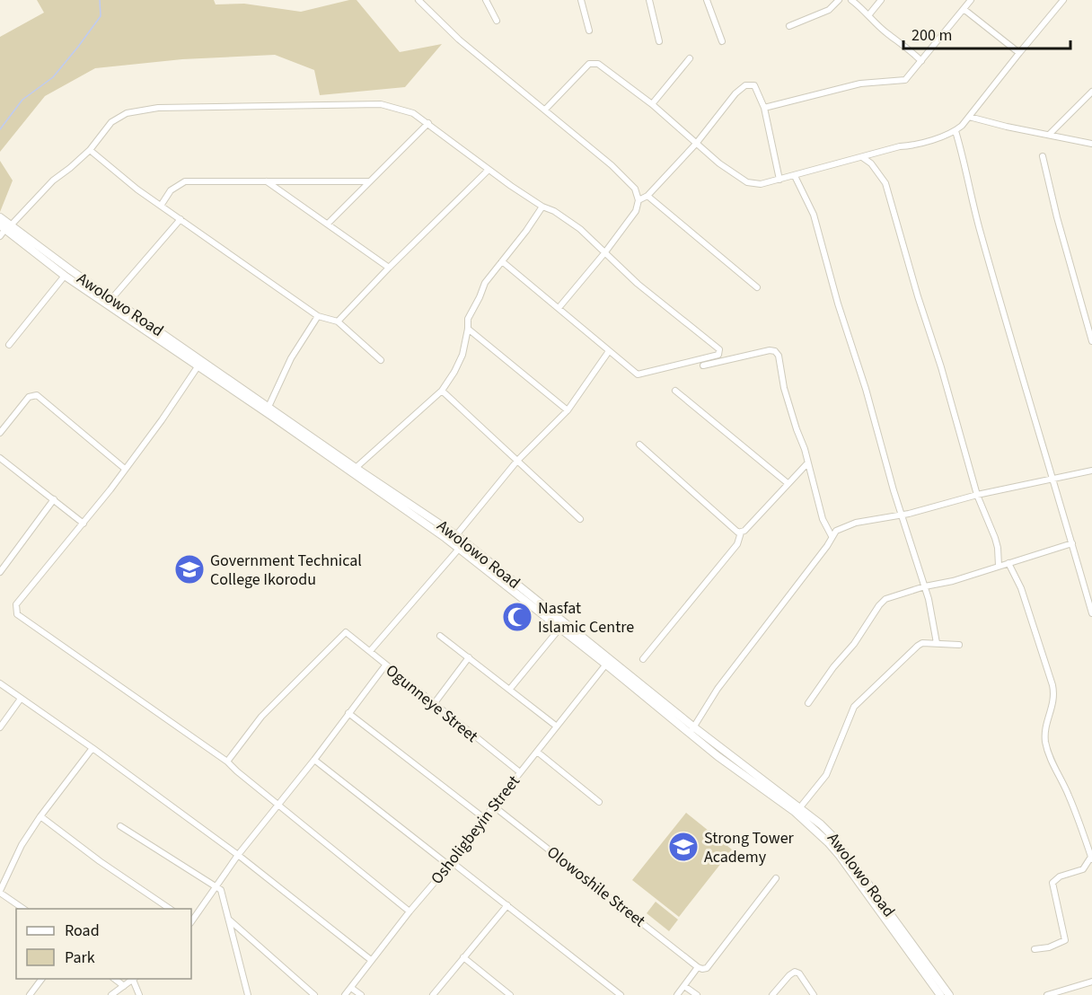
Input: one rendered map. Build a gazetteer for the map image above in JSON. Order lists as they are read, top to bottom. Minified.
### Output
{"streets":{"main road":["Awolowo Road"],"street":["Ogunneye Street","Osholigbeyin Street","Olowoshile Street"]},"crossings":[["Awolowo Road","Osholigbeyin Street"],["Ogunneye Street","Osholigbeyin Street"],["Osholigbeyin Street","Olowoshile Street"]],"places":{"school or university":["Government Technical College Ikorodu","Strong Tower Academy"],"mosque":["Nasfat Islamic Centre"]},"legend":["Road","Park"],"scale_bar":"200 m"}
